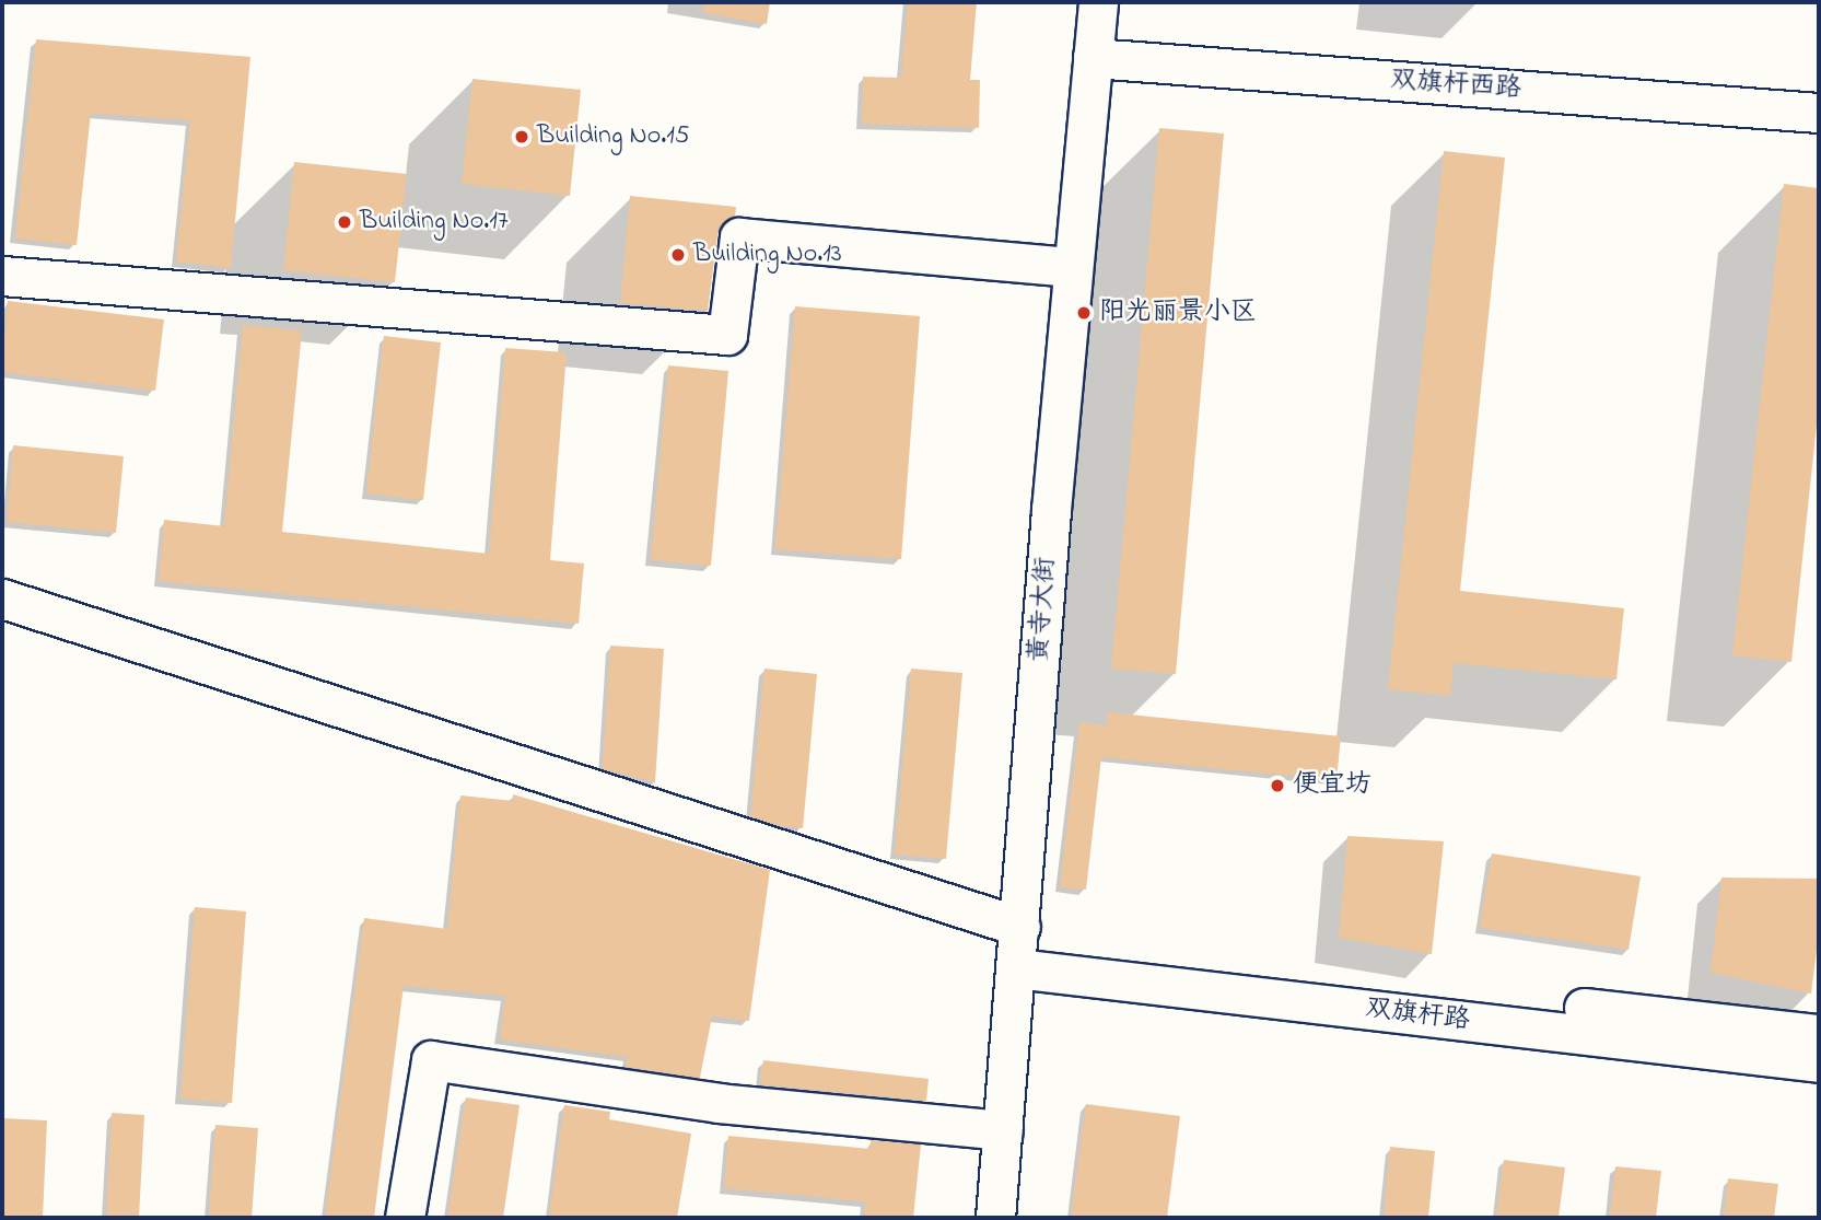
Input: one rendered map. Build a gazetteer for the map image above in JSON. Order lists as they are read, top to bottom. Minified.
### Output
{"streets":{"street":["双旗杆西路","黄寺大街","双旗杆路"]},"crossings":[["双旗杆西路","黄寺大街"],["黄寺大街","双旗杆路"]],"places":["Building No.15","Building No.17","Building No.13","阳光丽景小区","便宜坊"]}
